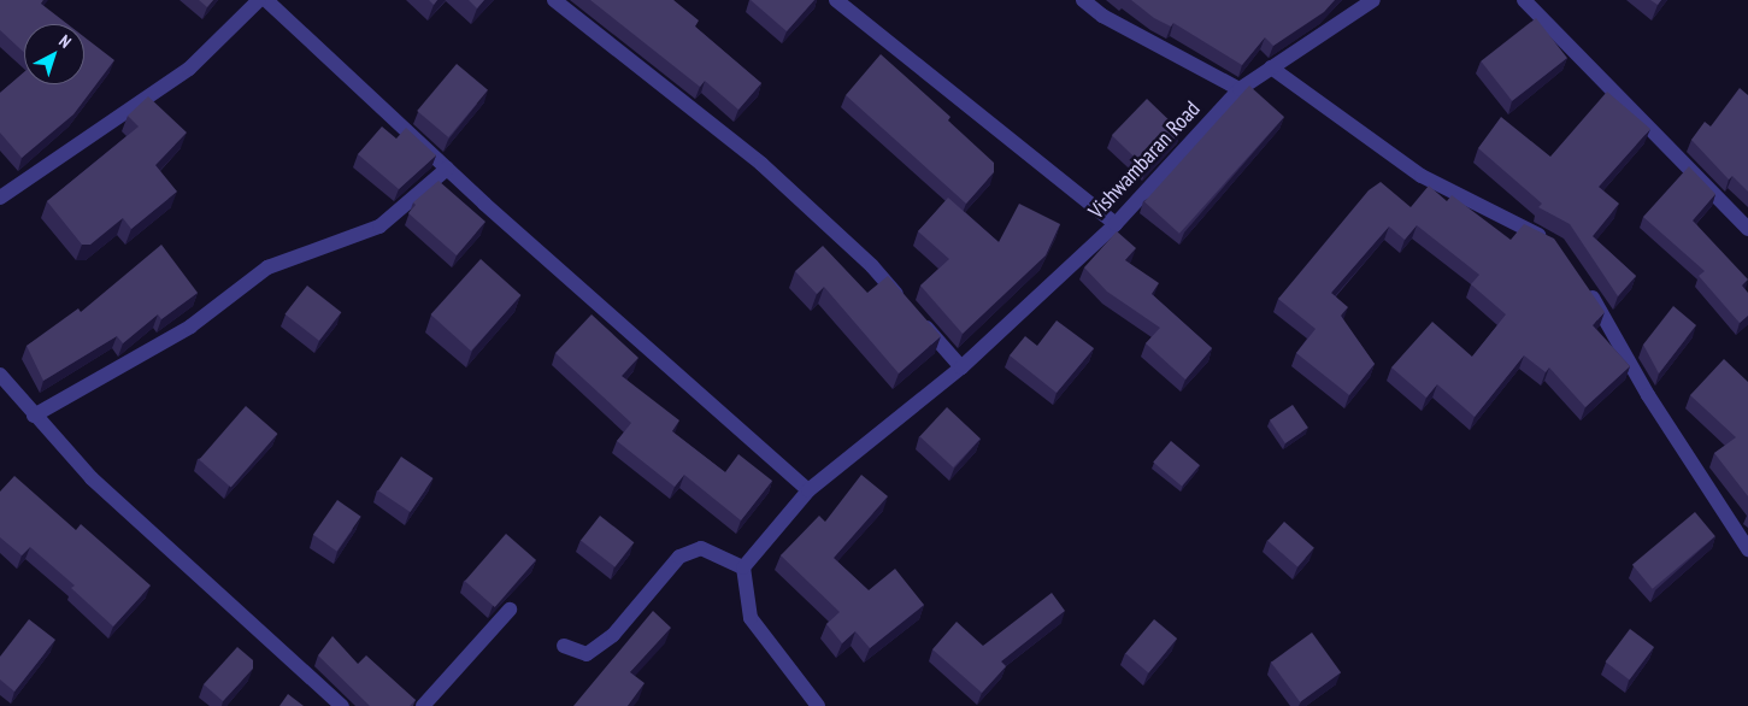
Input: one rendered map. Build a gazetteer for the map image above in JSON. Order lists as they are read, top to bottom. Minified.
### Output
{"streets":{"street":["Vishwambaran Road"]},"north":"top right"}
